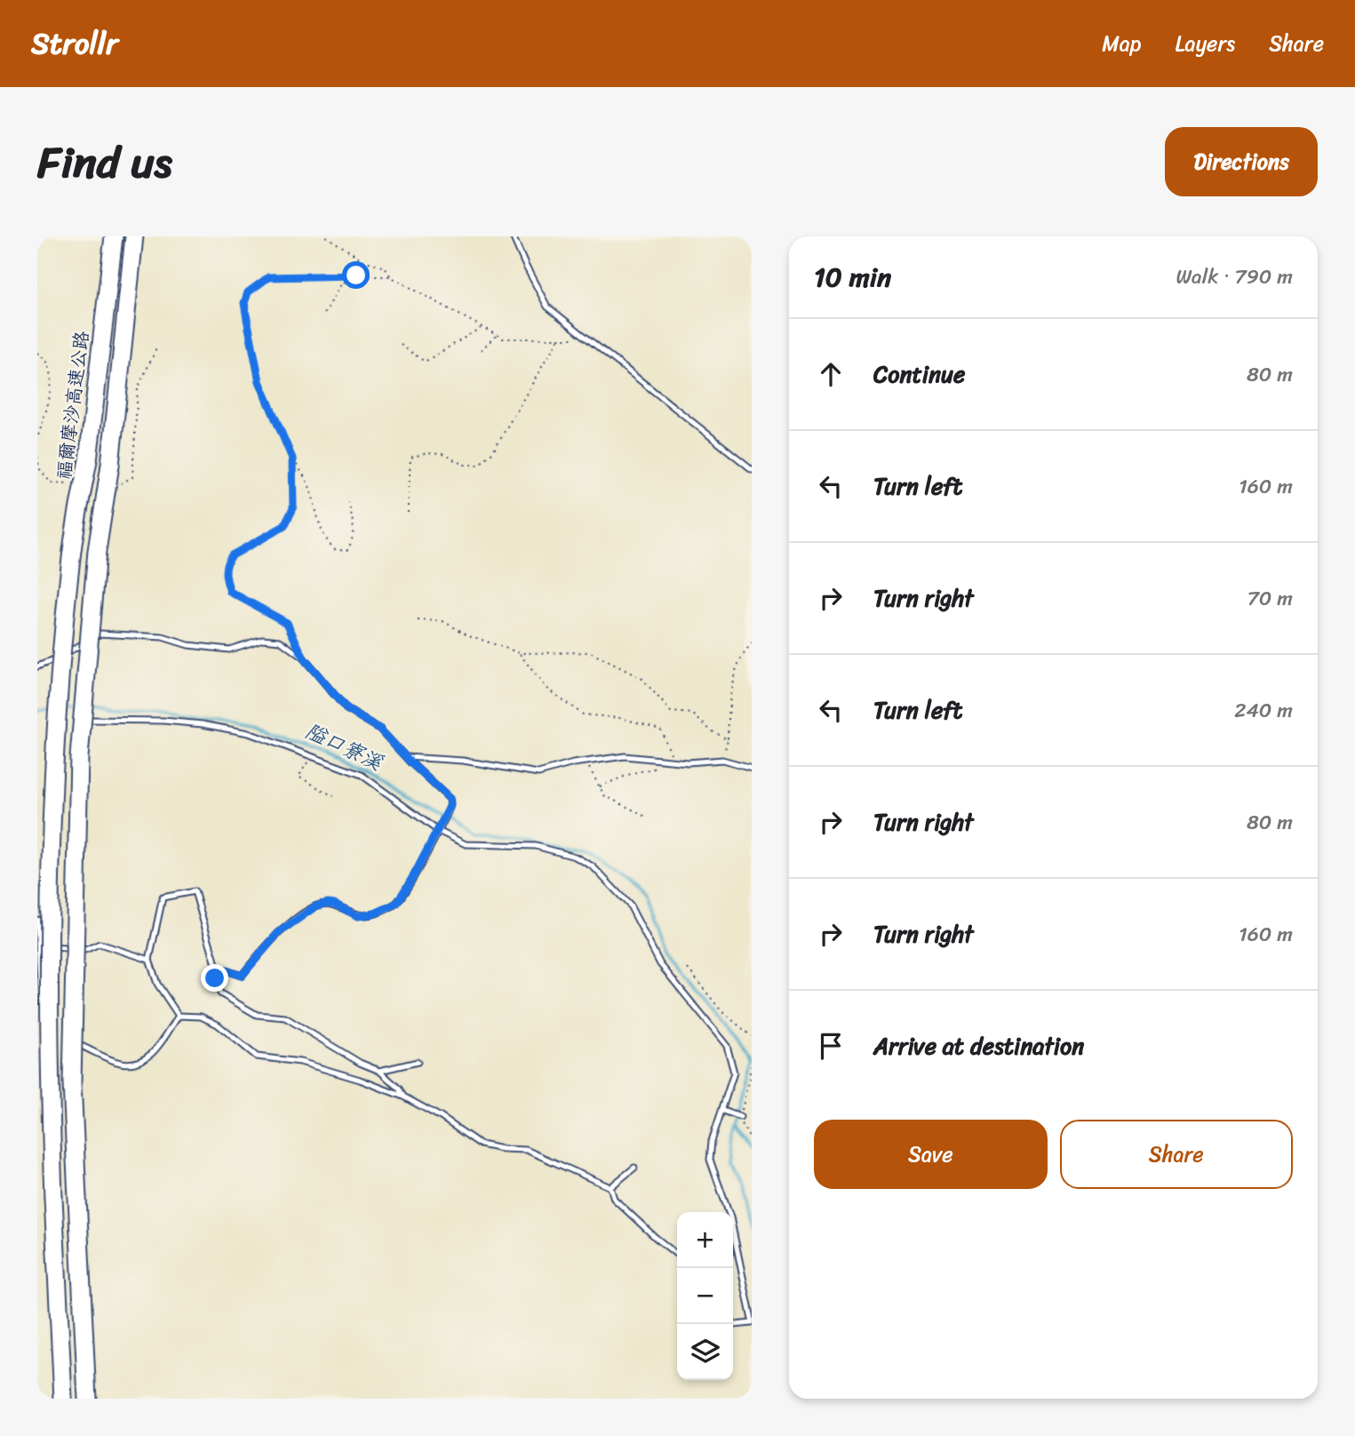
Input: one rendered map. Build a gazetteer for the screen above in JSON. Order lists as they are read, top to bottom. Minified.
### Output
{"streets":{"highway":["福爾摩沙高速公路"]},"water":["隘口寮溪"],"page":{"header":"Strollr","nav":["Map","Layers","Share"],"title":"Find us","buttons":["Directions",["Save","Share"]],"heading":["10 min","Walk · 790 m"],"list":[["Continue","80 m"],["Turn left","160 m"],["Turn right","70 m"],["Turn left","240 m"],["Turn right","80 m"],["Turn right","160 m"],"Arrive at destination"],"map_buttons":["+","−"]}}
